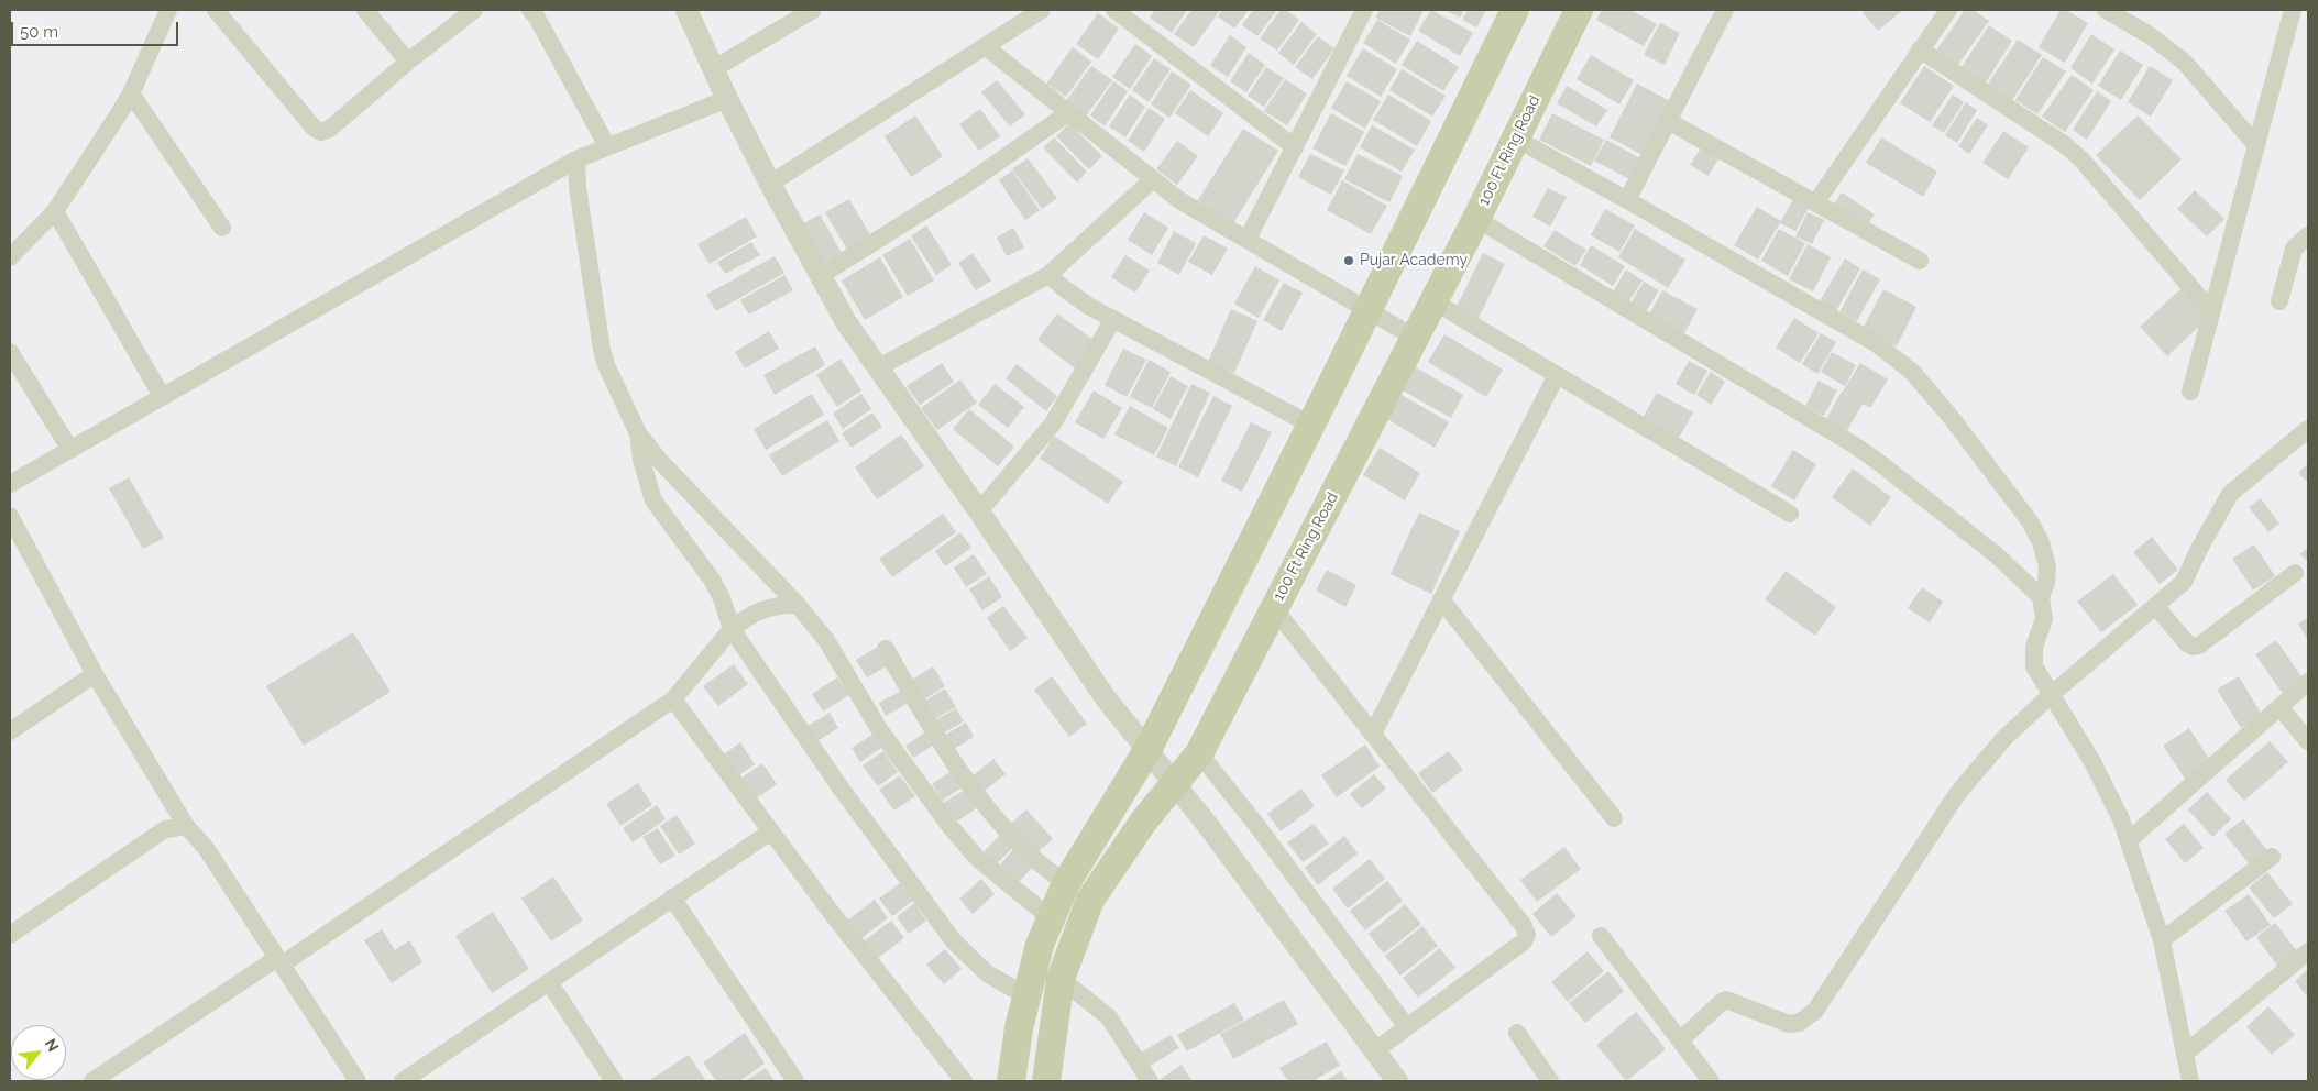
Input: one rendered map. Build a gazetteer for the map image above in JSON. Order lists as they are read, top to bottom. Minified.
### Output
{"streets":{"main road":["100 Ft Ring Road"]},"places":["Pujar Academy"],"scale_bar":"50 m","north":"top right"}
